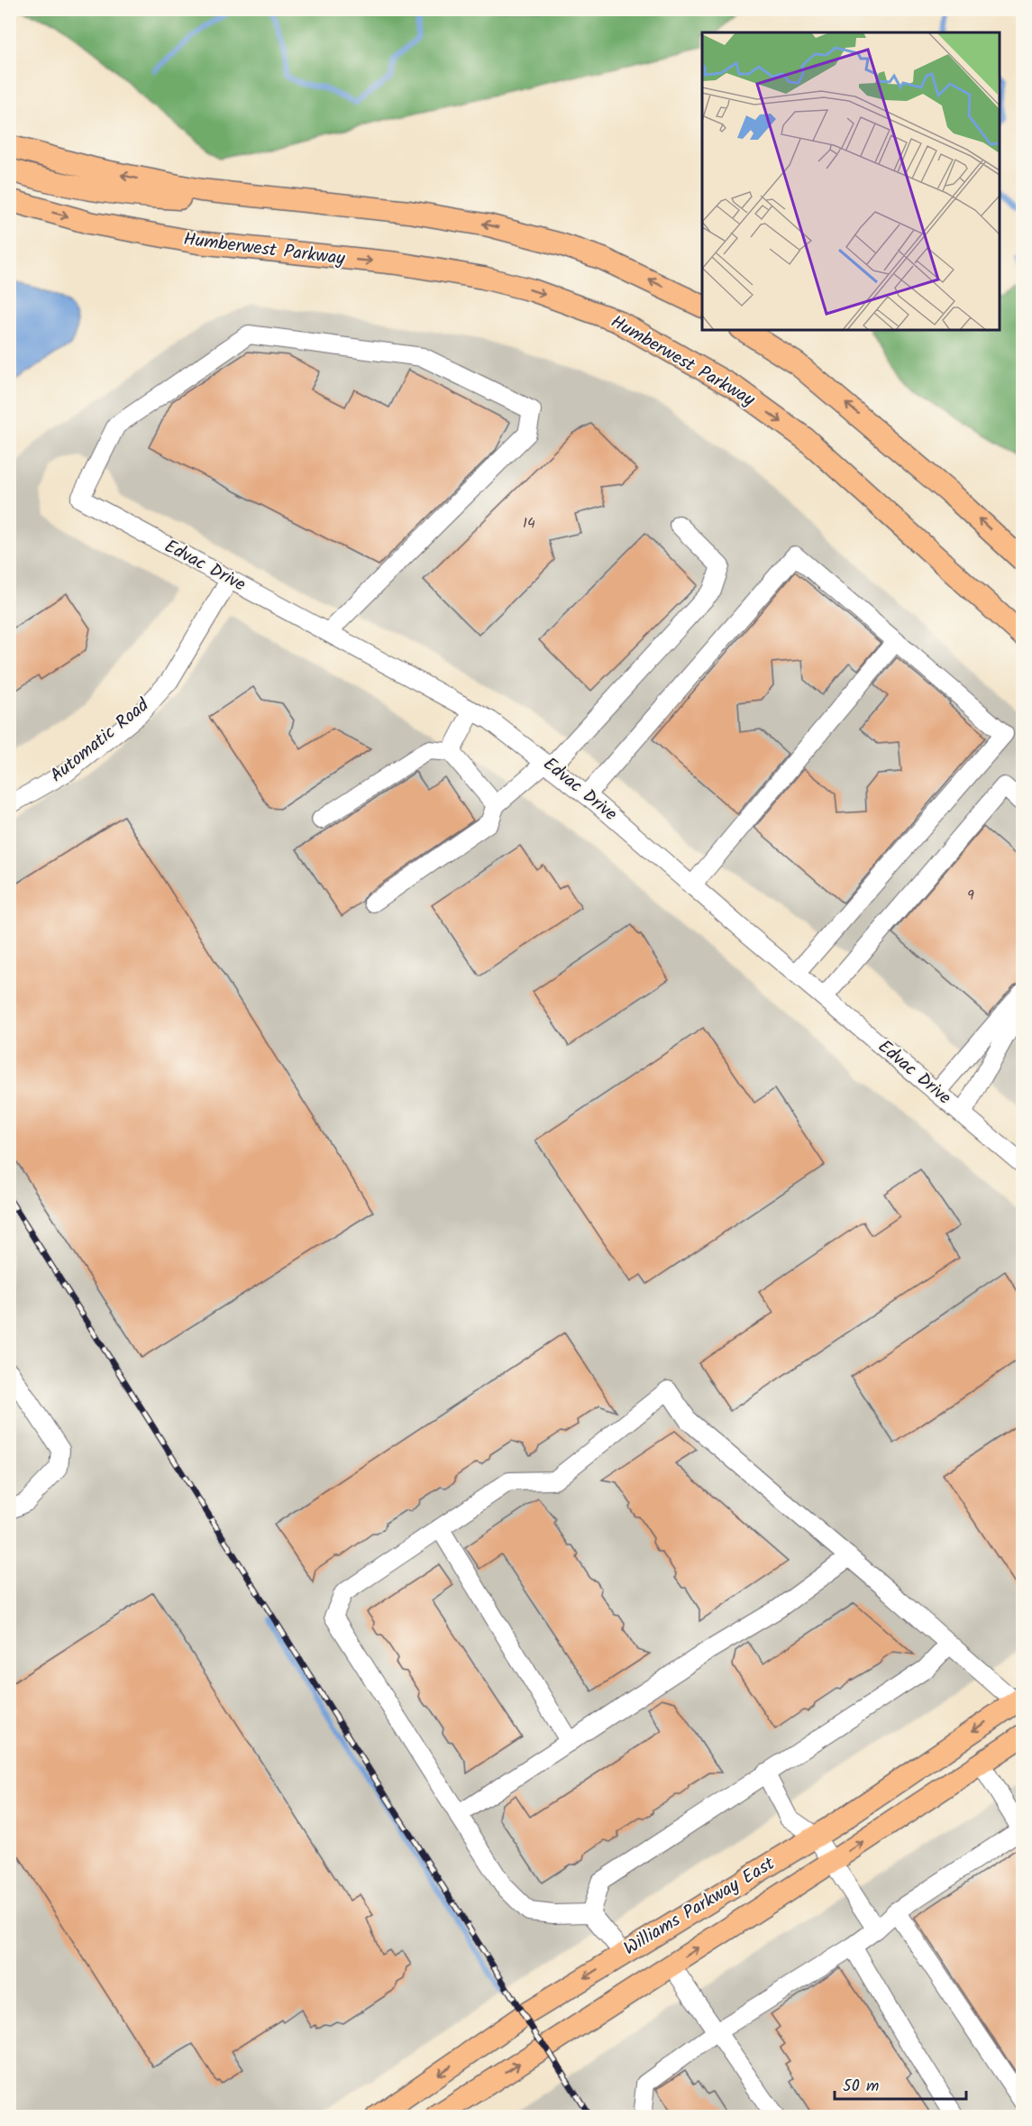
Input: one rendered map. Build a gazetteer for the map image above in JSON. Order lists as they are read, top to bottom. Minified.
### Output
{"streets":{"main road":["Humberwest Parkway","Williams Parkway East"],"street":["Edvac Drive","Automatic Road"]},"crossings":[["Edvac Drive","Automatic Road"]],"house_numbers":["14","9"],"scale_bar":"50 m"}
